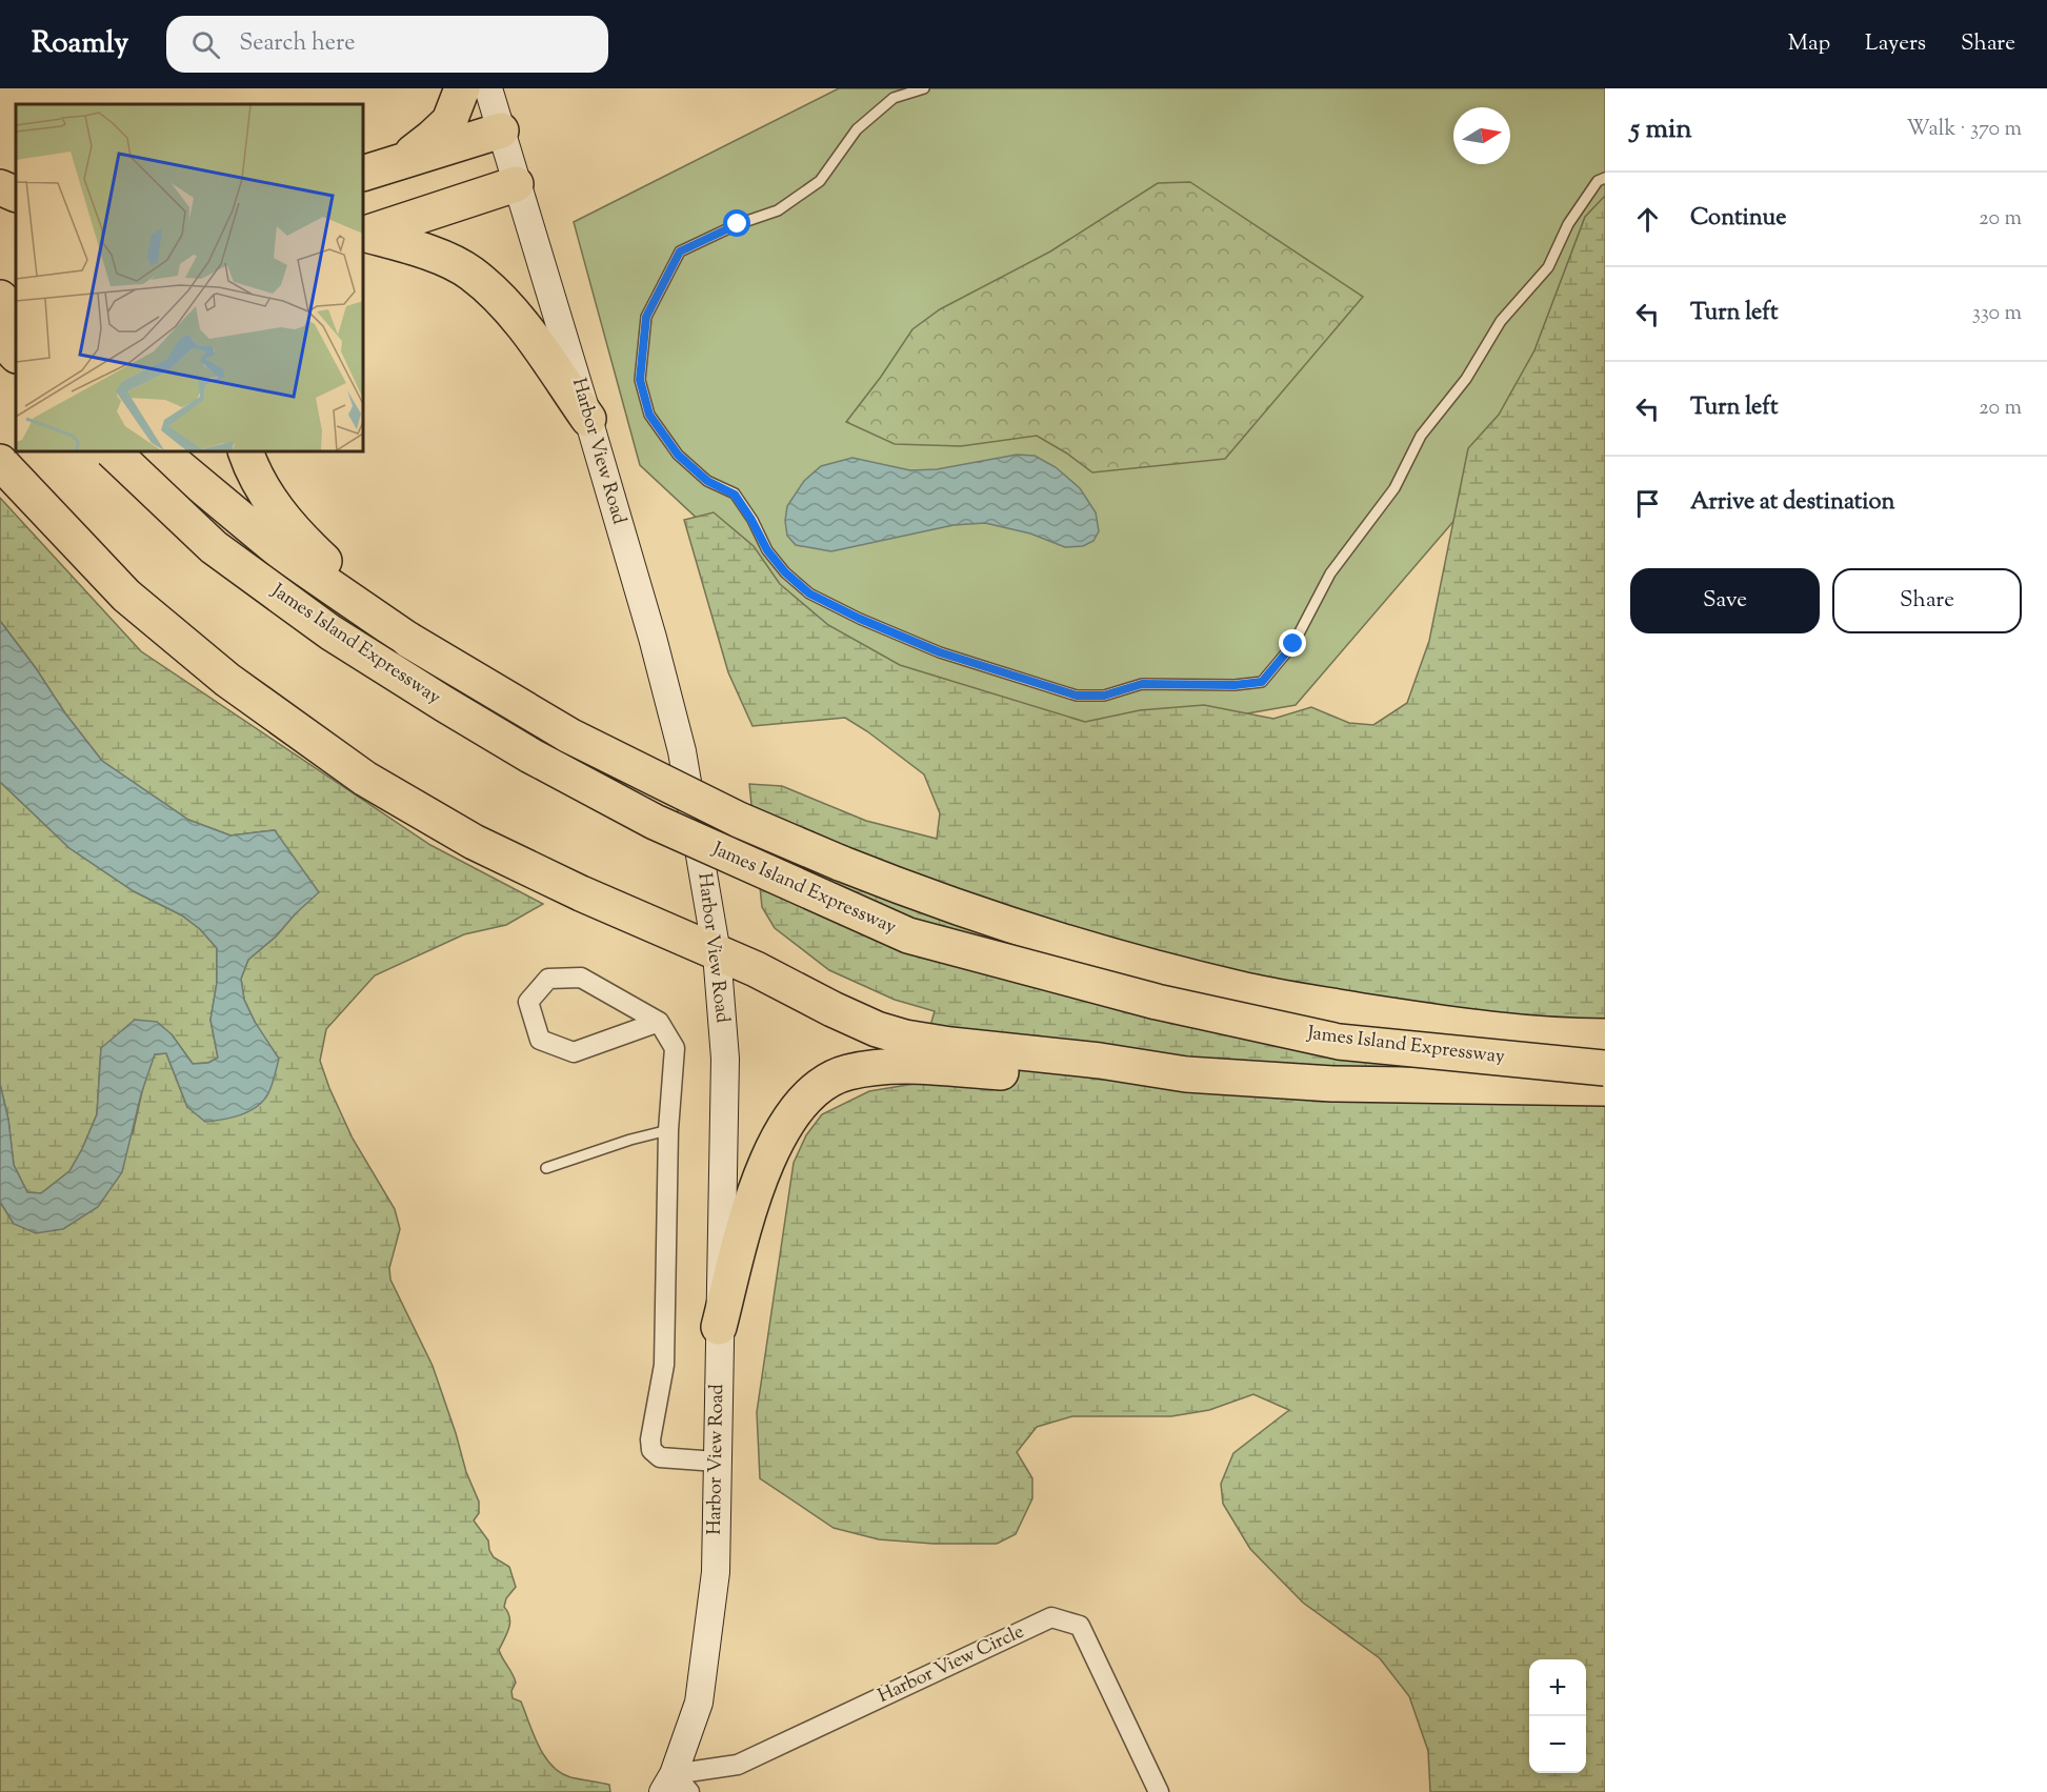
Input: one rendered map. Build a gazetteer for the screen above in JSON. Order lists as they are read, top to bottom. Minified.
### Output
{"streets":{"highway":["James Island Expressway"],"main road":["Harbor View Road"],"street":["Harbor View Circle"]},"crossings":[["Harbor View Road","Harbor View Circle"]],"north":"right","page":{"header":"Roamly","search":"Search here","nav":["Map","Layers","Share"],"heading":["5 min","Walk · 370 m"],"list":[["Continue","20 m"],["Turn left","330 m"],["Turn left","20 m"],"Arrive at destination"],"buttons":["Save","Share"],"map_buttons":["+","−"]}}
